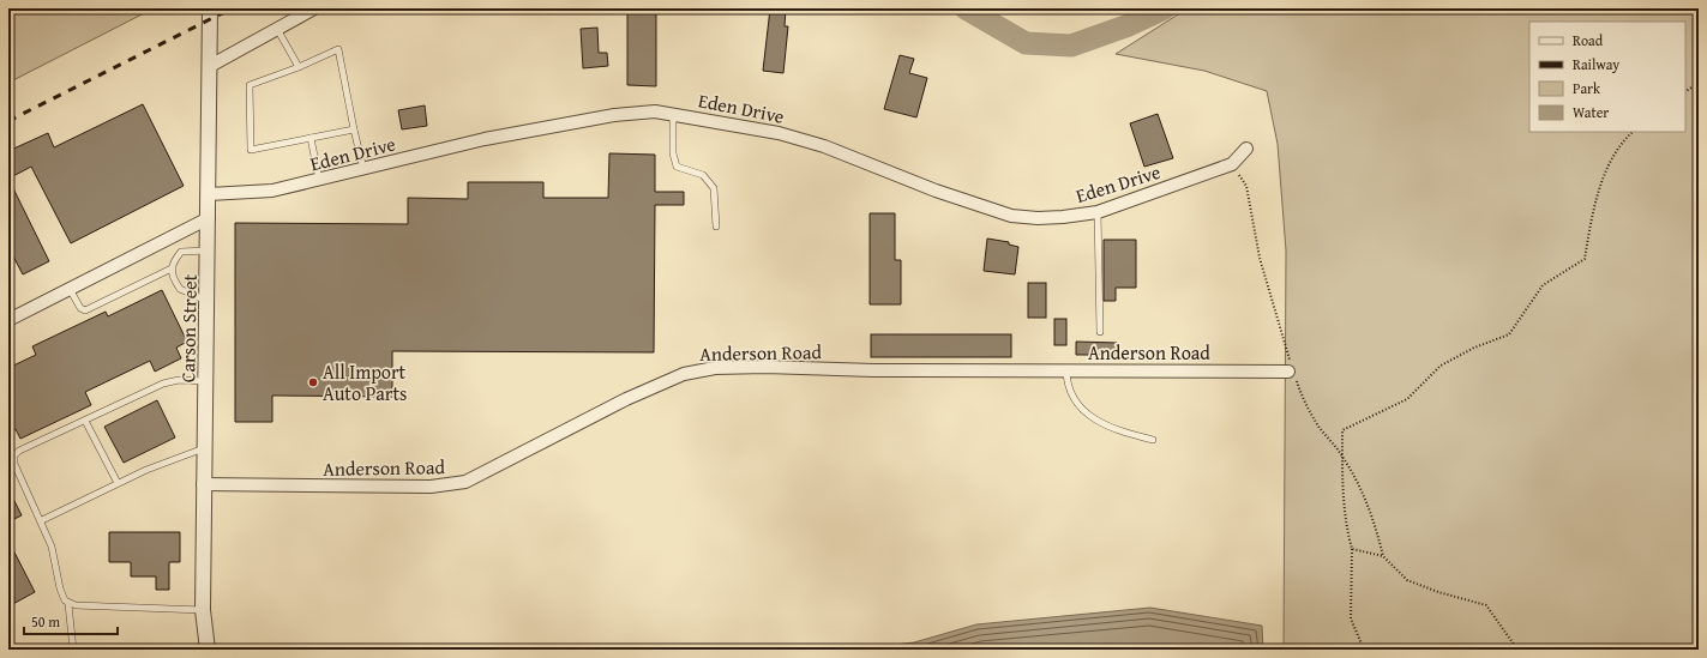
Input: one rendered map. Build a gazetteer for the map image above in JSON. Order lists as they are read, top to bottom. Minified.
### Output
{"streets":{"street":["Eden Drive","Carson Street","Anderson Road"]},"crossings":[["Eden Drive","Carson Street"],["Carson Street","Anderson Road"]],"places":["All Import Auto Parts"],"legend":["Road","Railway","Park","Water"],"scale_bar":"50 m"}
